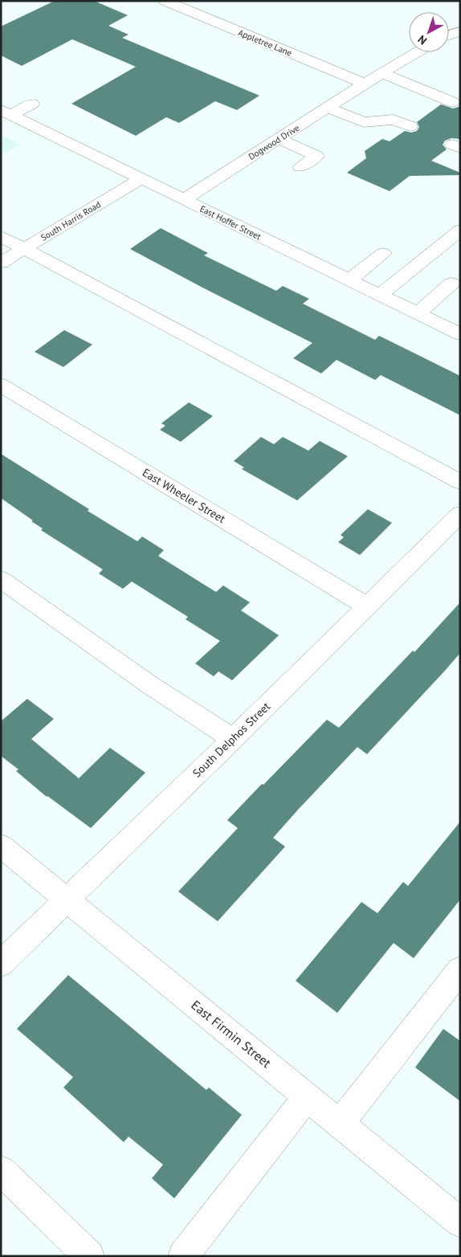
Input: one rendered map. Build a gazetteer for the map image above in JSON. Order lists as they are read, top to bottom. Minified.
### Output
{"streets":{"street":["Appletree Lane","Dogwood Drive","South Harris Road","East Hoffer Street","East Wheeler Street","South Delphos Street","East Firmin Street"]},"crossings":[["Appletree Lane","Dogwood Drive"],["Dogwood Drive","East Hoffer Street"],["South Harris Road","East Hoffer Street"],["East Wheeler Street","South Delphos Street"],["South Delphos Street","East Firmin Street"]],"north":"bottom left"}
